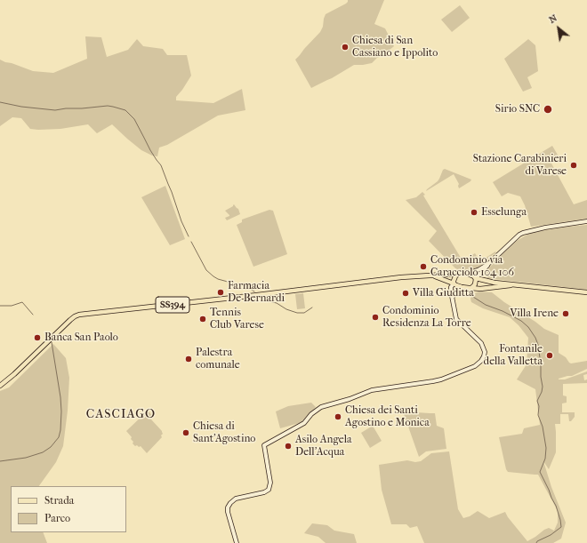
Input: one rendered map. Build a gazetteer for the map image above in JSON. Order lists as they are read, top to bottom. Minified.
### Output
{"streets":{"main road":["SS394"]},"districts":["CASCIAGO"],"places":["Chiesa di San Cassiano e Ippolito","Sirio SNC","Stazione Carabinieri di Varese","Esselunga","Condominio via Caracciolo 104 106","Farmacia De Bernardi","Villa Giuditta","Villa Irene","Condominio Residenza La Torre","Tennis Club Varese","Banca San Paolo","Fontanile della Valletta","Palestra comunale","Chiesa dei Santi Agostino e Monica","Chiesa di Sant'Agostino","Asilo Angela Dell'Acqua"],"legend":["Strada","Parco"],"north":"top left"}
